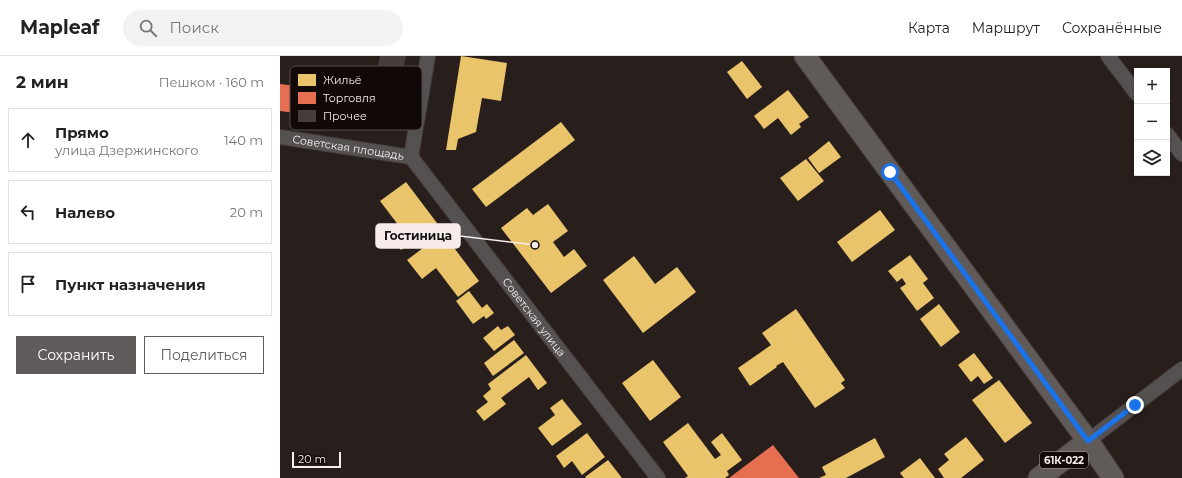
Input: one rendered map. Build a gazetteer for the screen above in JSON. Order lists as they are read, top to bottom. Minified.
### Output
{"streets":{"main road":["61К-022"],"street":["Советская площадь","Советская улица"]},"crossings":[["Советская площадь","Советская улица"]],"places":["Гостиница"],"legend":["Жильё","Торговля","Прочее"],"scale_bar":"20 m","page":{"header":"Mapleaf","search":"Поиск","nav":["Карта","Маршрут","Сохранённые"],"heading":["2 мин","Пешком · 160 m"],"map_buttons":["+","−"],"list":[["Прямо","улица Дзержинского","140 m"],["Налево","20 m"],"Пункт назначения"],"buttons":["Сохранить","Поделиться"],"scale":"20 m"}}
